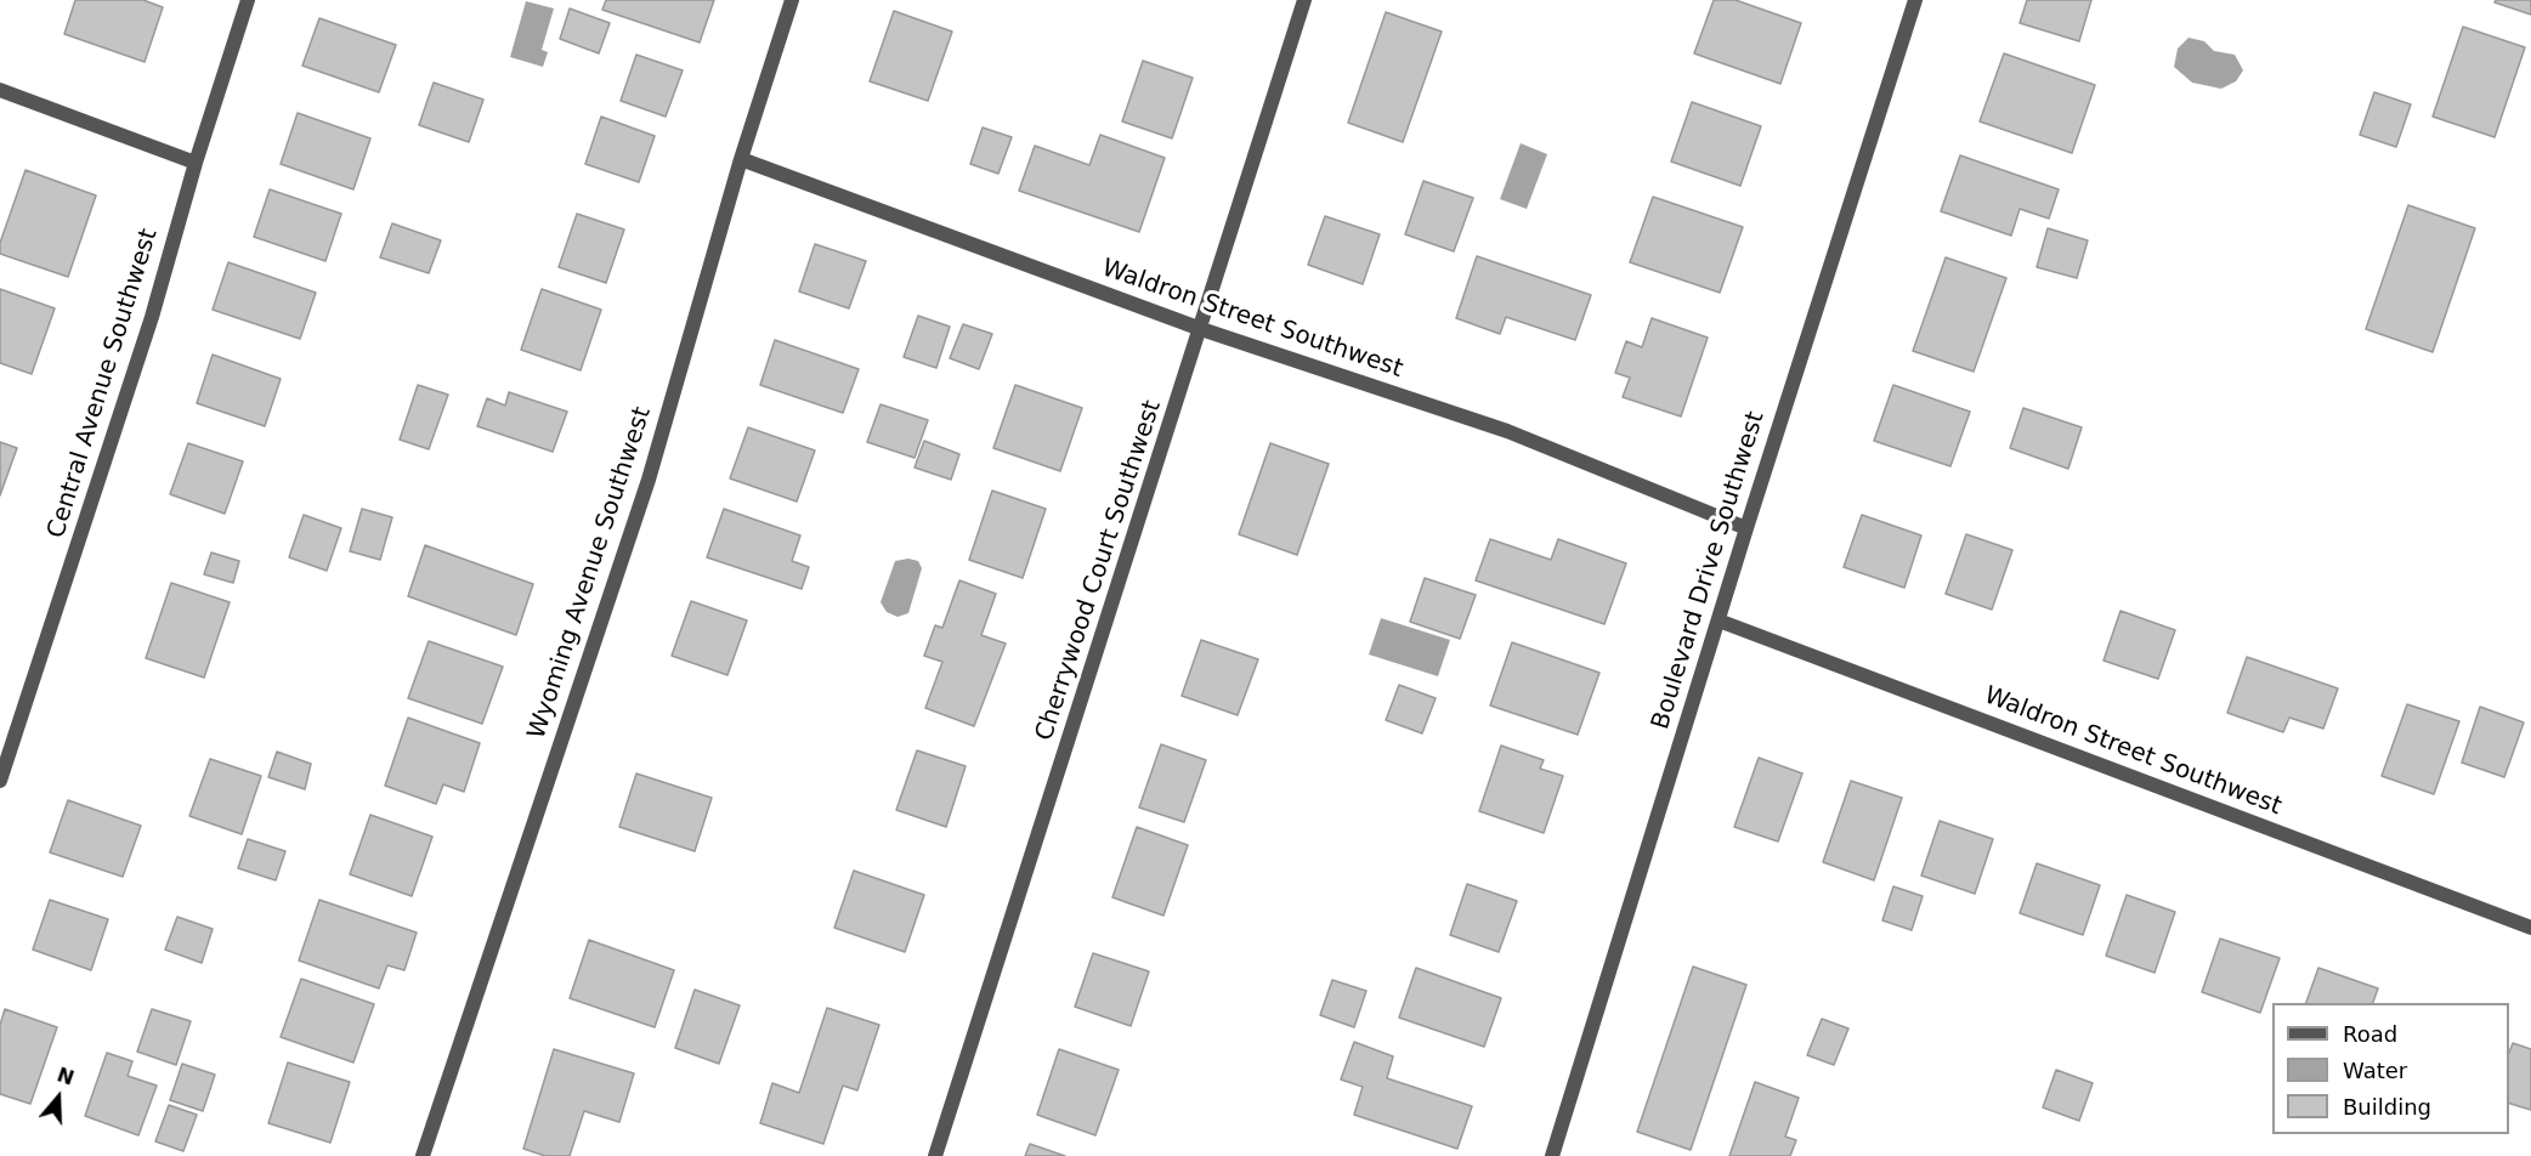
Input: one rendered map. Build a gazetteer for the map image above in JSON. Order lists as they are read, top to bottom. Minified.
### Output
{"streets":{"street":["Waldron Street Southwest","Central Avenue Southwest","Cherrywood Court Southwest","Boulevard Drive Southwest","Wyoming Avenue Southwest"]},"crossings":[["Waldron Street Southwest","Cherrywood Court Southwest"],["Waldron Street Southwest","Boulevard Drive Southwest"],["Waldron Street Southwest","Wyoming Avenue Southwest"]],"legend":["Road","Water","Building"],"north":"top"}
